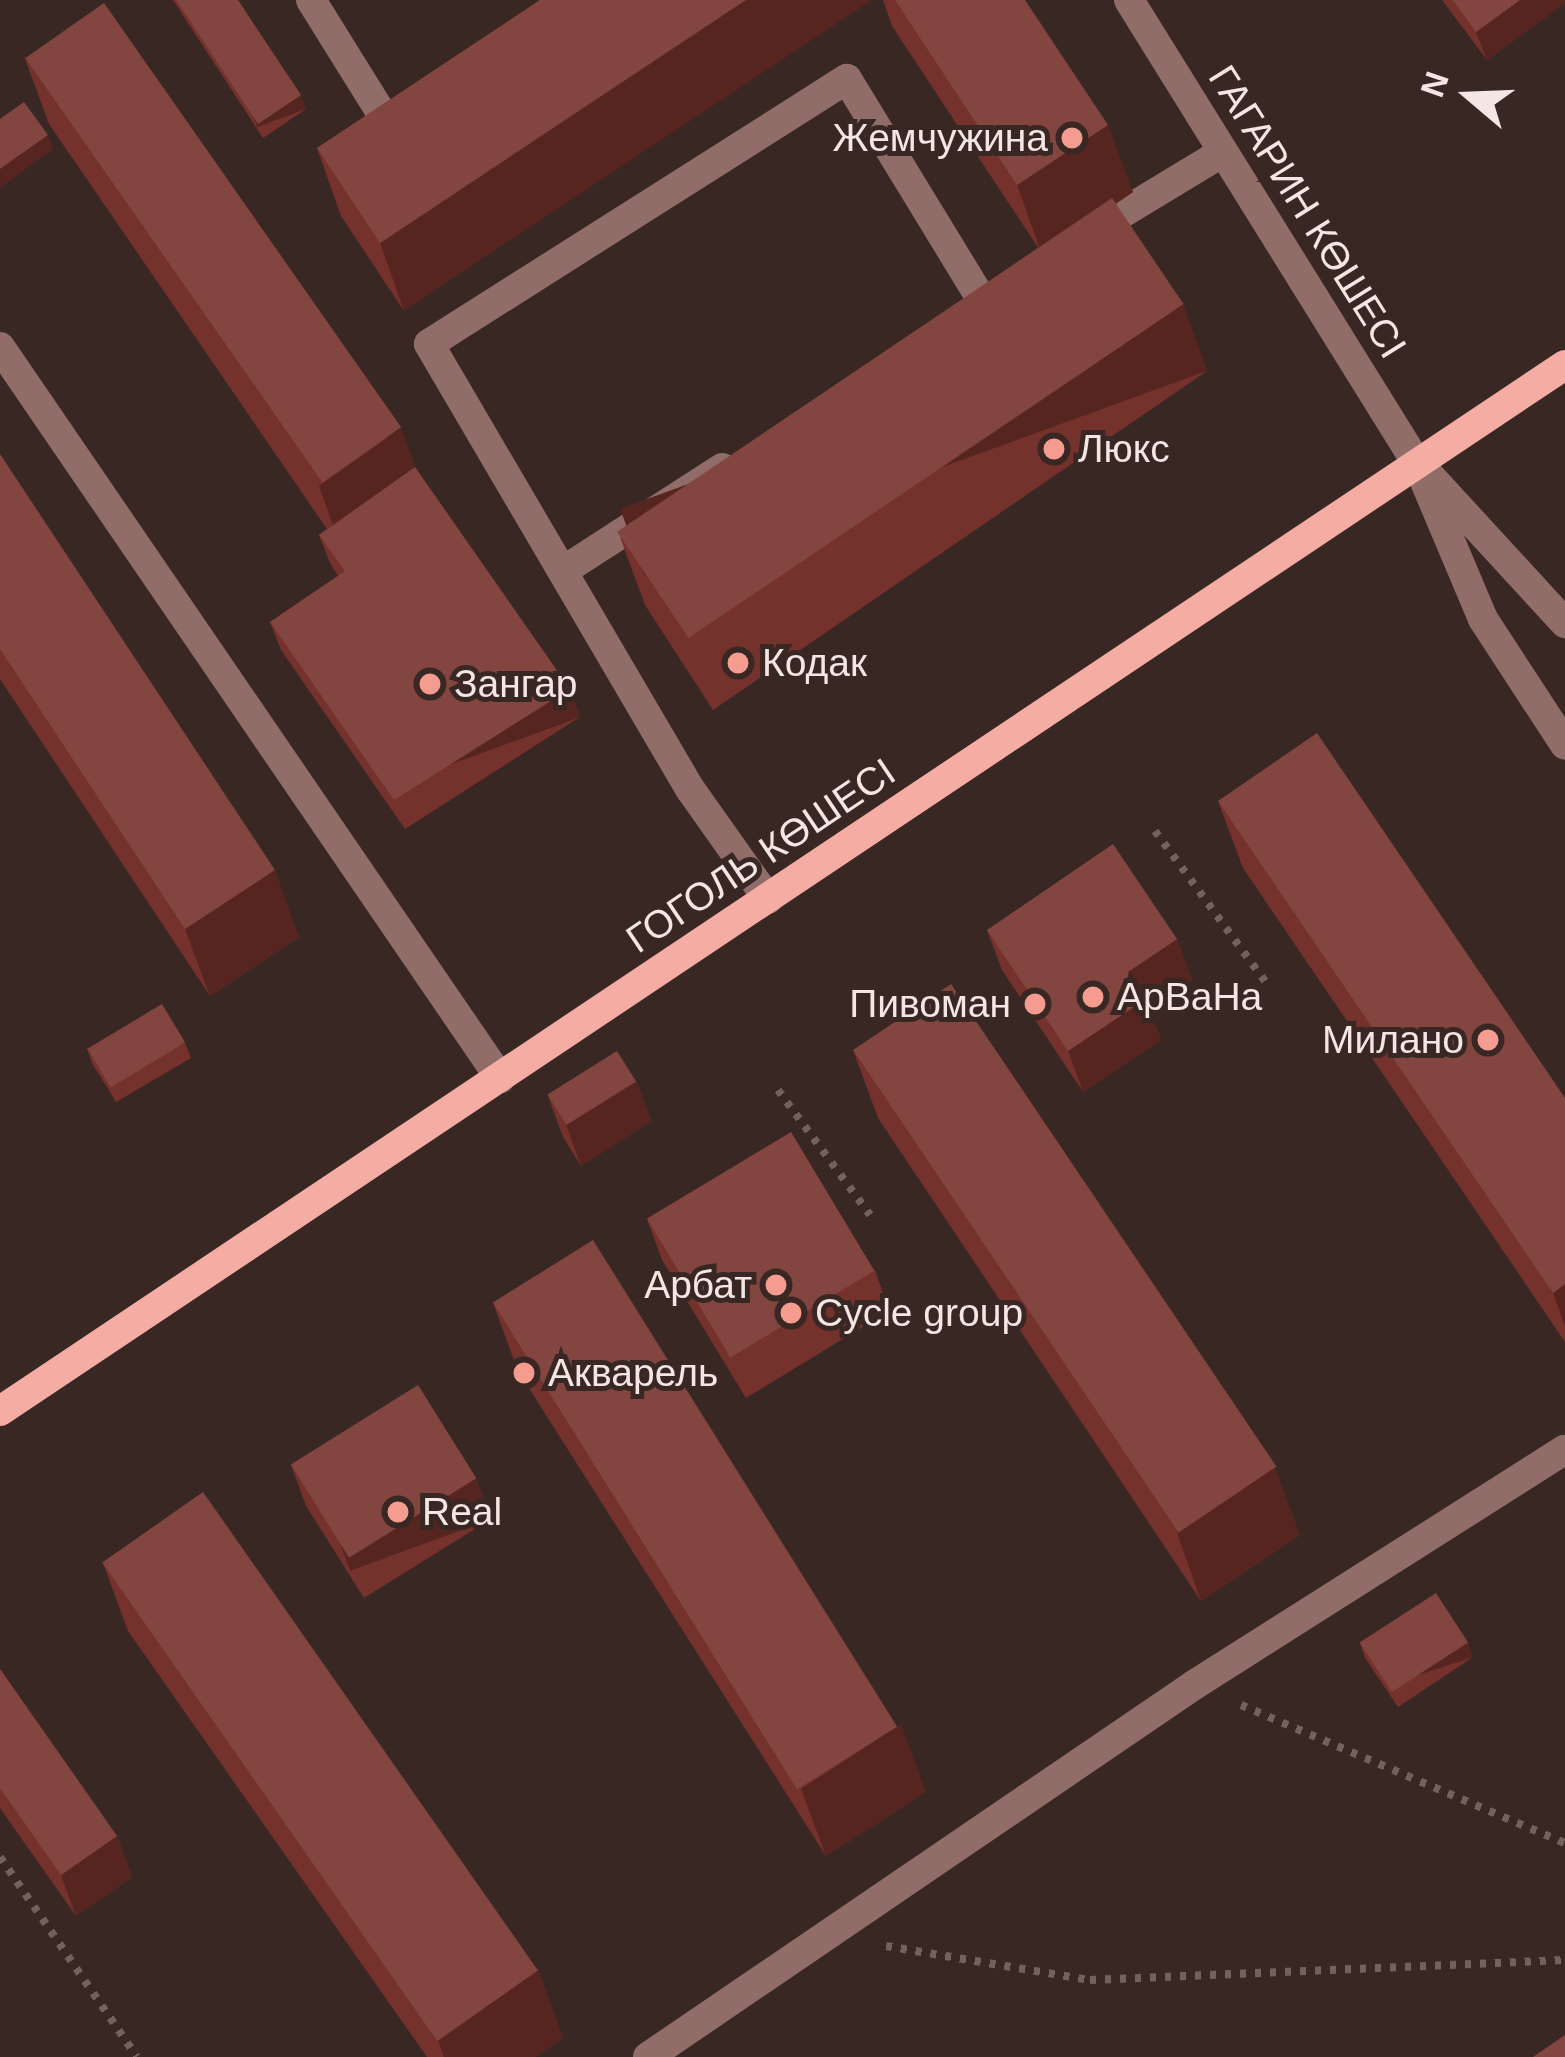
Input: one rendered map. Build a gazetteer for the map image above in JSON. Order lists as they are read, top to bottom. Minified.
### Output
{"streets":{"main road":["ГОГОЛЬ КӨШЕСІ"],"street":["ГАГАРИН КӨШЕСІ"]},"crossings":[["ГАГАРИН КӨШЕСІ","ГОГОЛЬ КӨШЕСІ"]],"places":["Жемчужина","Люкс","Кодак","Зангар","АрВаНа","Пивоман","Милано","Арбат","Cycle group","Акварель","Real"],"north":"left"}
